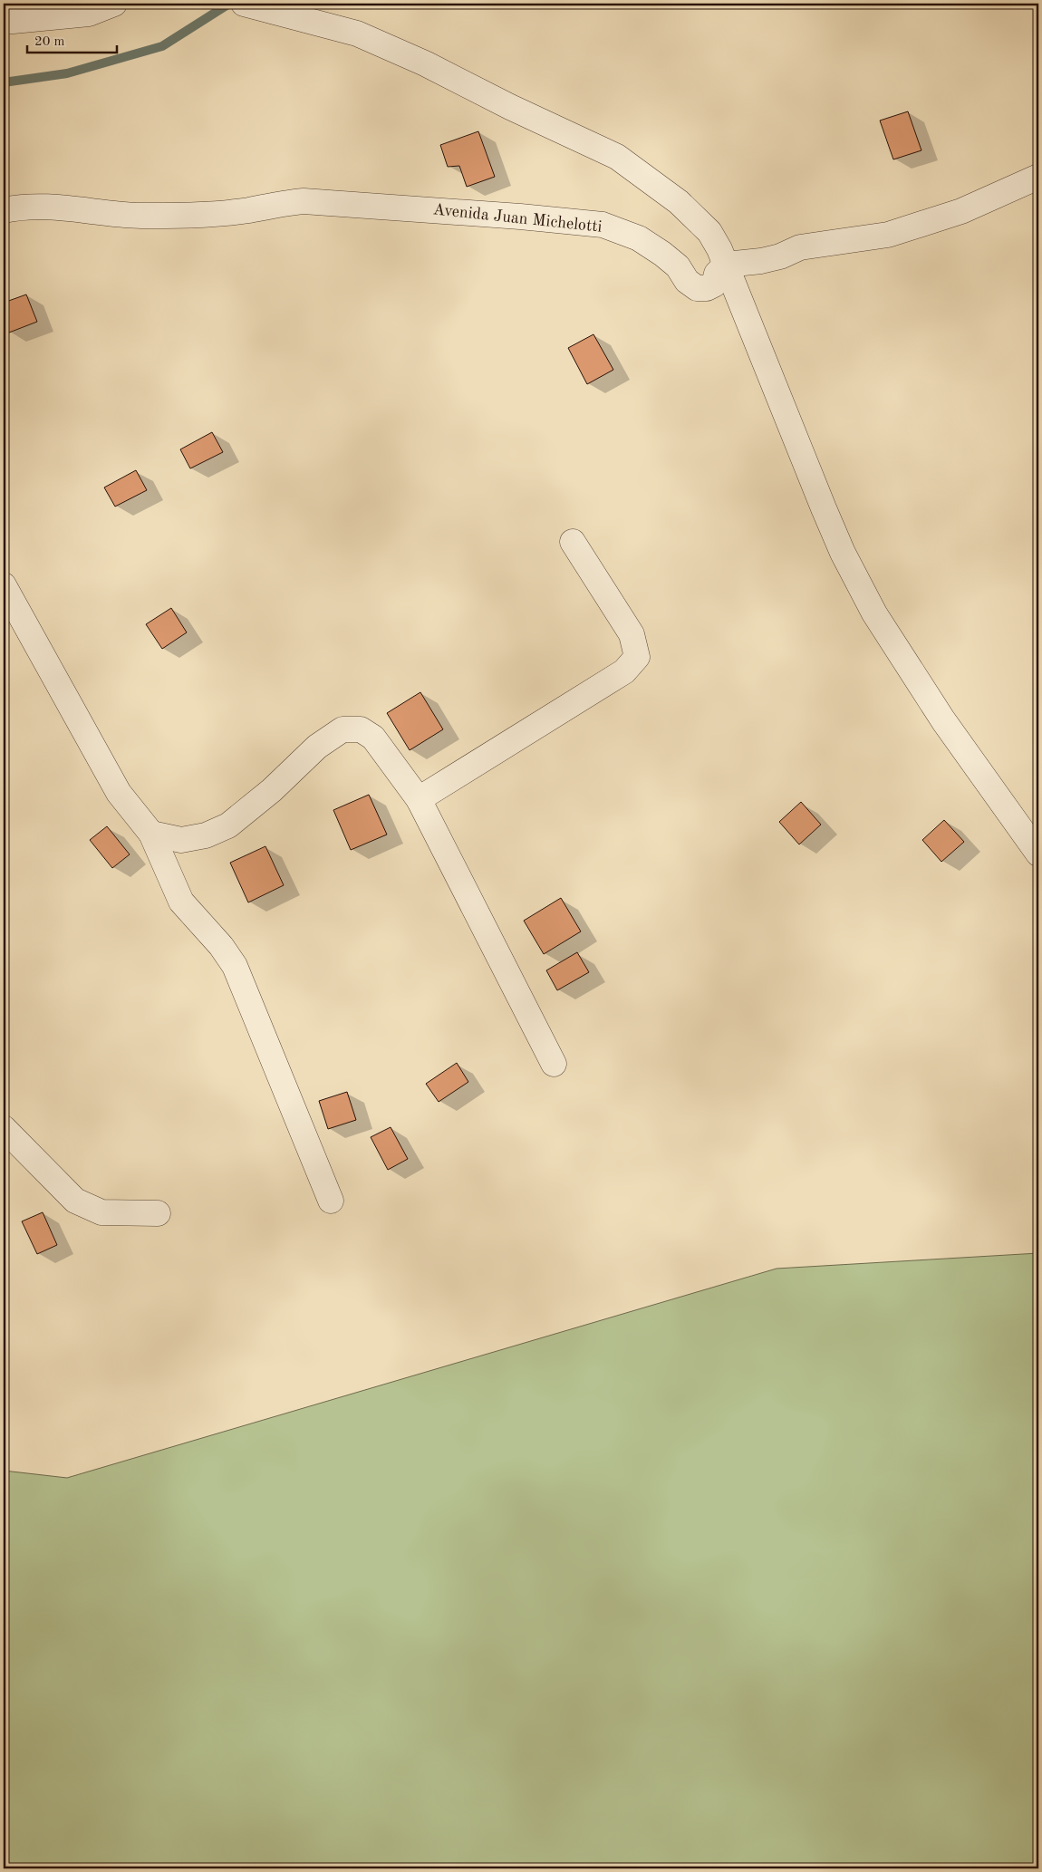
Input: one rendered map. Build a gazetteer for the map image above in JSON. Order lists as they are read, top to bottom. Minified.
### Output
{"streets":{"street":["Avenida Juan Michelotti"]},"scale_bar":"20 m"}
